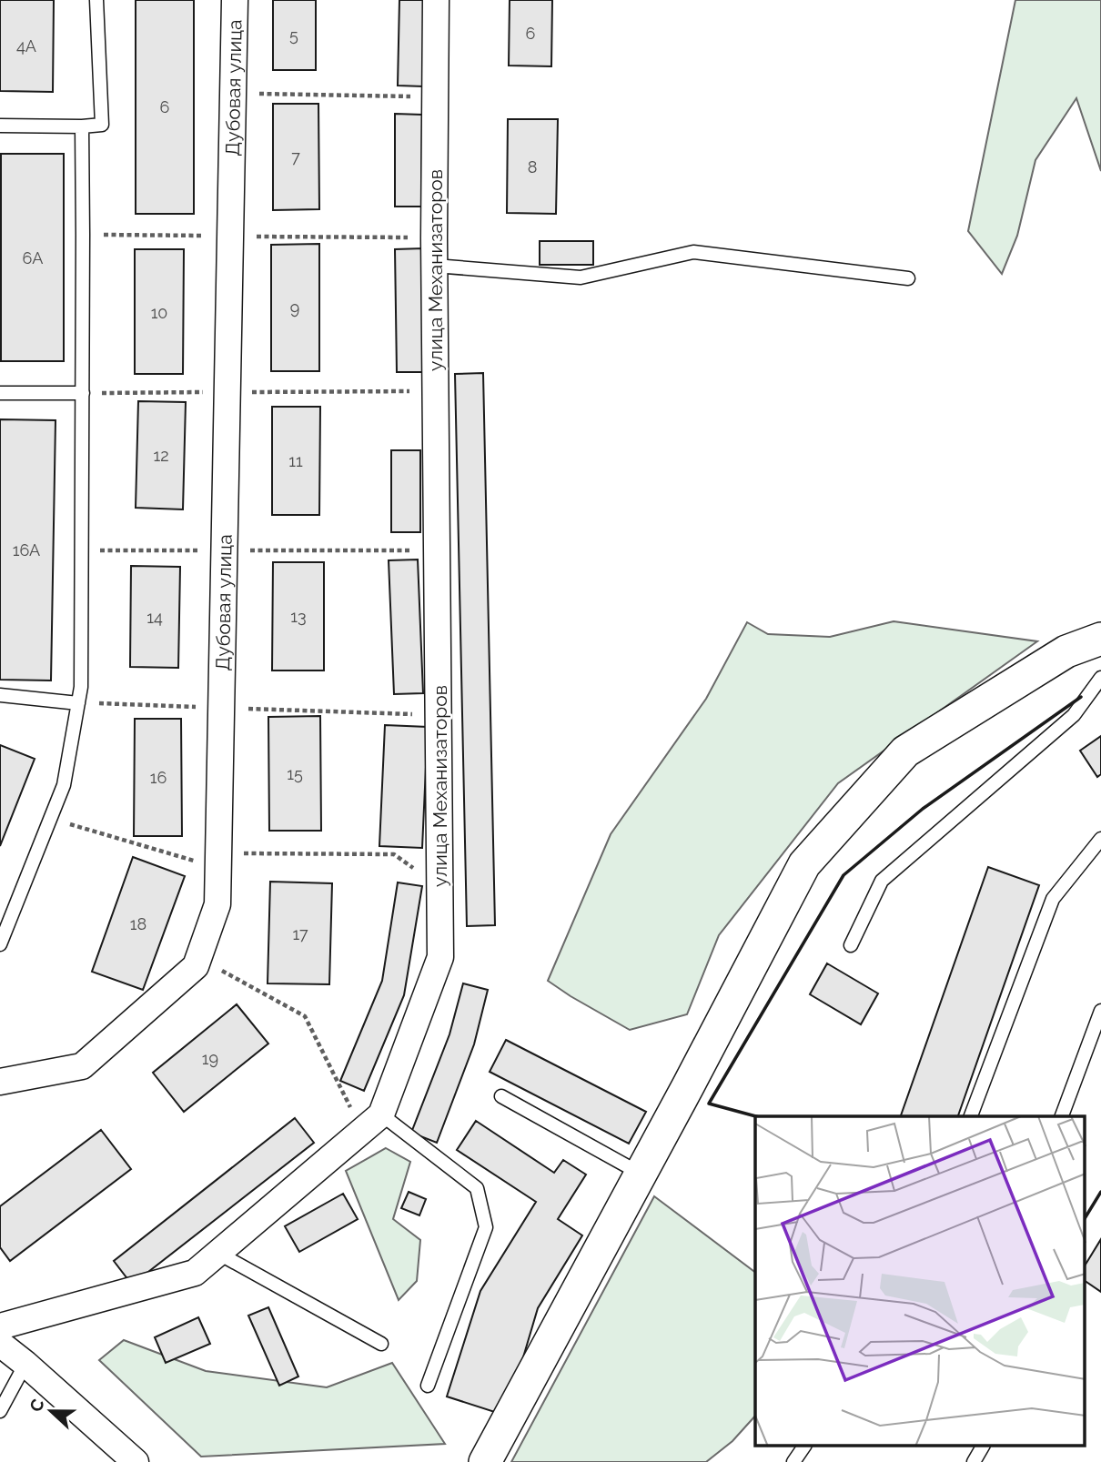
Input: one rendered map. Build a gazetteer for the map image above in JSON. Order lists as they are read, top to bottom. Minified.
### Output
{"streets":{"street":["Дубовая улица","улица Механизаторов"]},"house_numbers":["6","5","4А","6","7","8","6А","9","10","12","11","16А","13","14","15","16","18","17","19"],"north":"left"}
